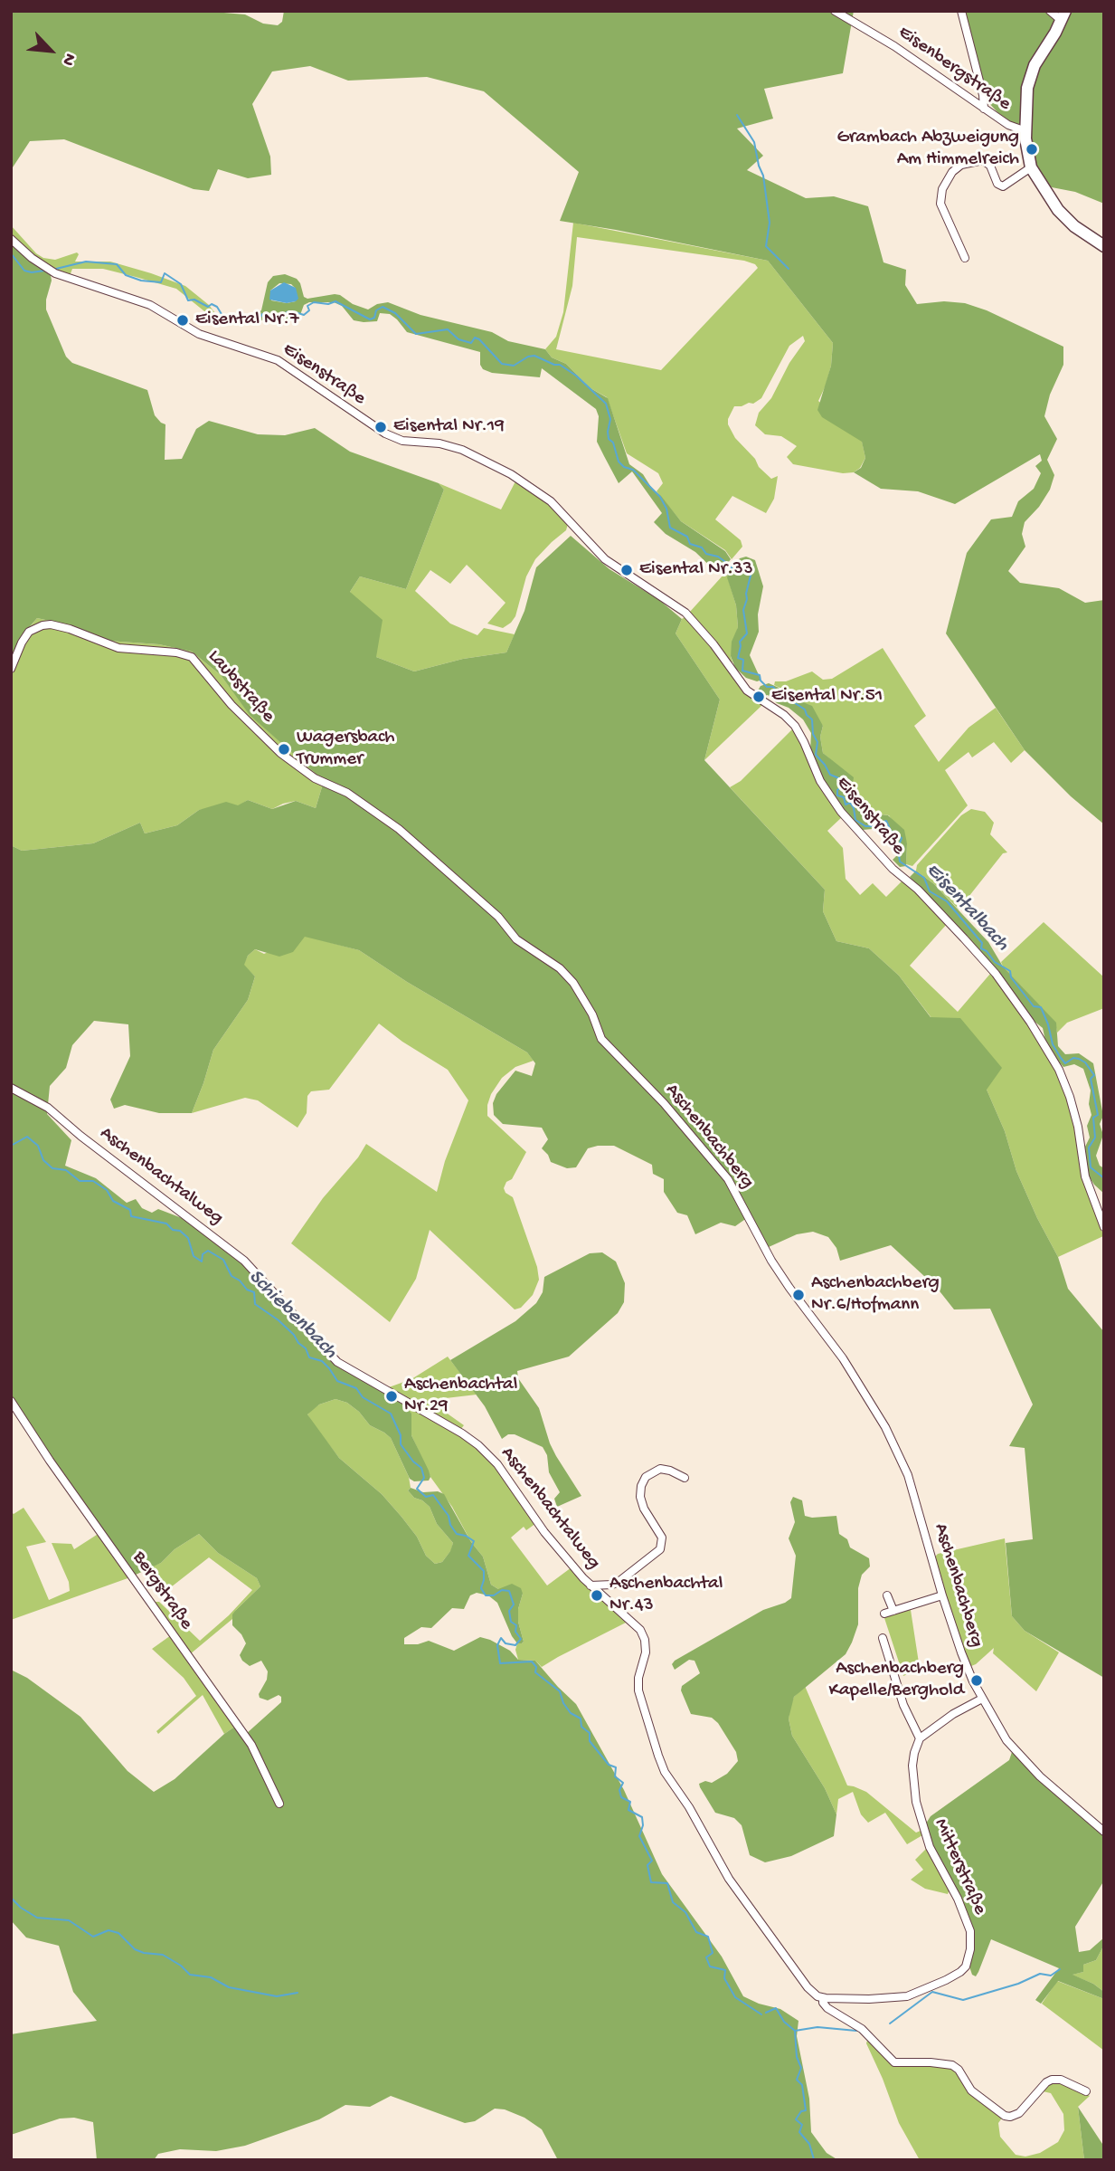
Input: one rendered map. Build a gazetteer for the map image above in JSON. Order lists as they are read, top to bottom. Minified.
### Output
{"streets":{"street":["Eisenbergstraße","Eisenstraße","Laubstraße","Aschenbachberg","Aschenbachtalweg","Bergstraße","Mitterstraße"]},"crossings":[["Laubstraße","Aschenbachberg"],["Aschenbachtalweg","Mitterstraße"]],"water":["Eisentalbach","Schiebenbach"],"places":["Grambach Abzweigung Am Himmelreich","Eisental Nr.7","Eisental Nr.19","Eisental Nr.33","Eisental Nr.51","Wagersbach Trummer","Aschenbachberg Nr.6/Hofmann","Aschenbachtal Nr.29","Aschenbachtal Nr.43","Aschenbachberg Kapelle/Berghold"],"north":"bottom right"}
